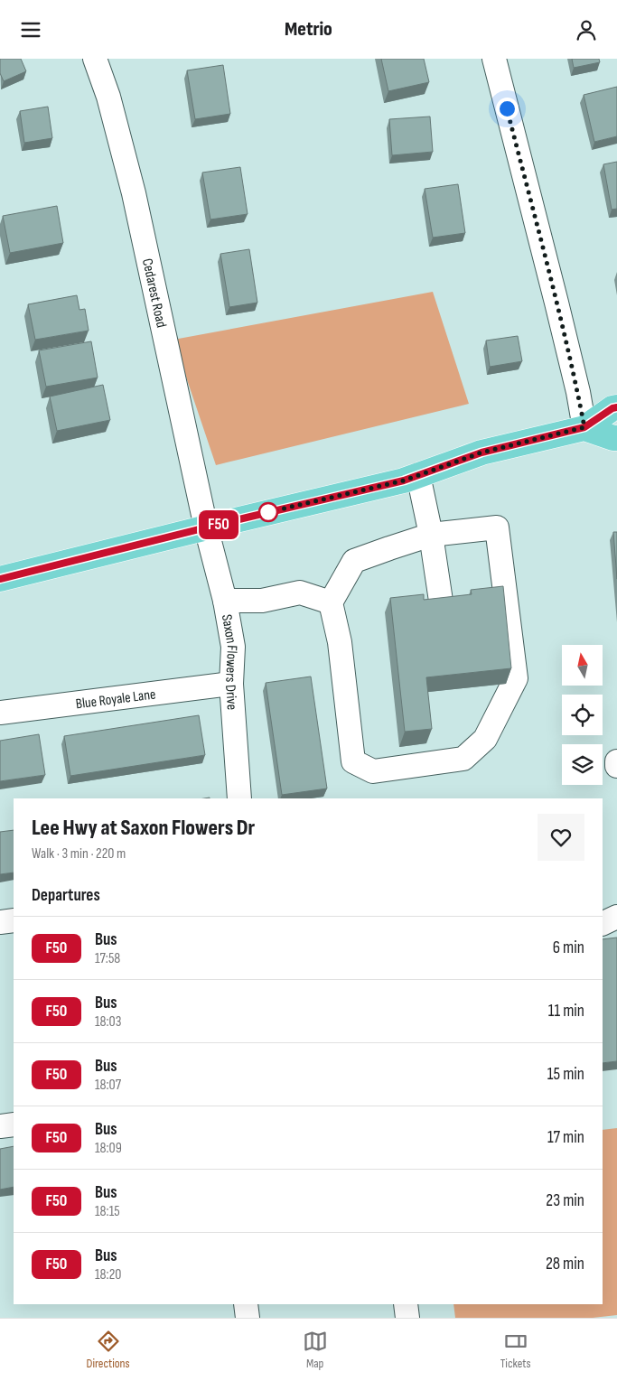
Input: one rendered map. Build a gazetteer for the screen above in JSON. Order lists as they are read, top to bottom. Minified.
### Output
{"streets":{"street":["Cedarest Road","Saxon Flowers Drive","Blue Royale Lane"]},"crossings":[["Cedarest Road","Saxon Flowers Drive"],["Saxon Flowers Drive","Blue Royale Lane"]],"lines":["bus line F50"],"north":"top","page":{"header":"Metrio","on_map":"F50","heading":[["Lee Hwy at Saxon Flowers Dr","Walk · 3 min · 220 m"],"Departures"],"list":[{"mark":"F50","name":"Bus","note":"17:58","value":"6 min"},{"mark":"F50","name":"Bus","note":"18:03","value":"11 min"},{"mark":"F50","name":"Bus","note":"18:07","value":"15 min"},{"mark":"F50","name":"Bus","note":"18:09","value":"17 min"},{"mark":"F50","name":"Bus","note":"18:15","value":"23 min"},{"mark":"F50","name":"Bus","note":"18:20","value":"28 min"}],"tabs":["Directions","Map","Tickets"]}}
